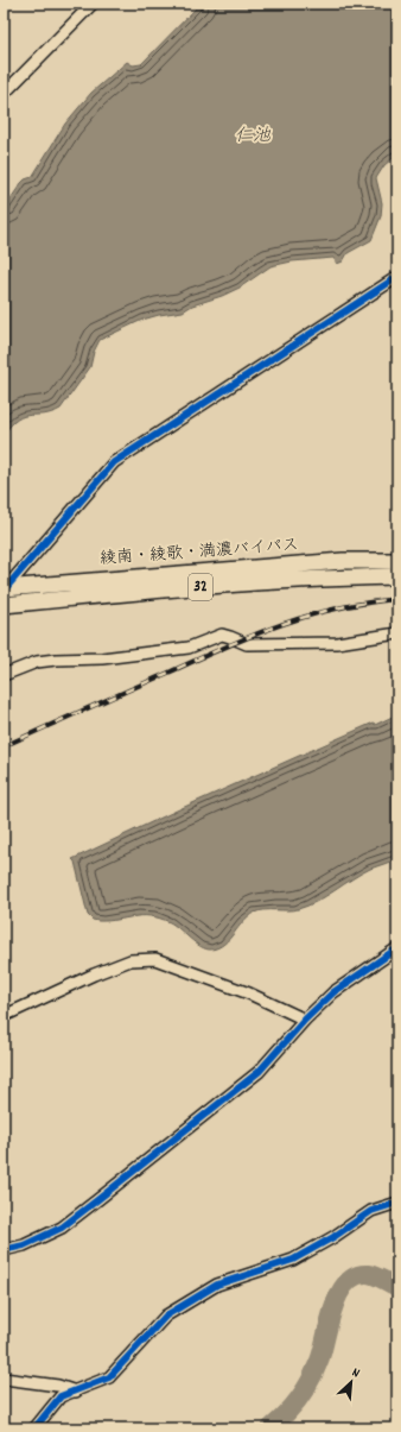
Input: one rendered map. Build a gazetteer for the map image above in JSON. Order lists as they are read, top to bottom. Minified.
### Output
{"streets":{"highway":["綾南・綾歌・満濃バイパス","32"]},"water":["仁池"],"north":"top right"}
